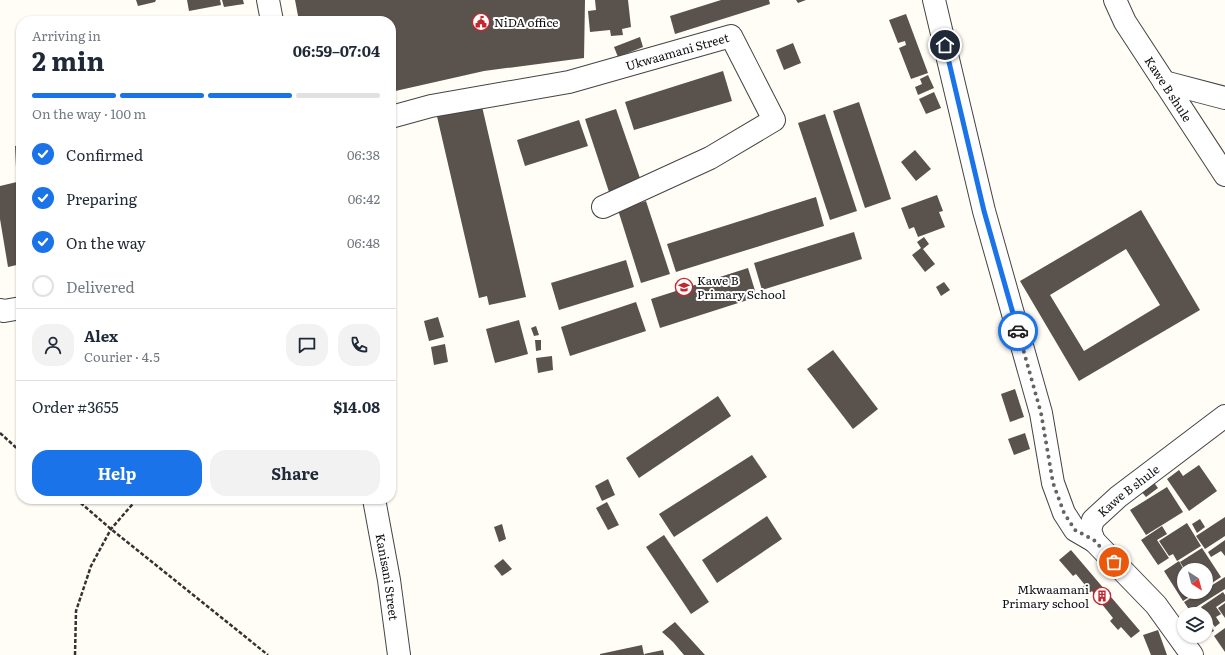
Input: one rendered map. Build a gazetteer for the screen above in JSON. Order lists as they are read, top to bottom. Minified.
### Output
{"streets":{"street":["Ukwaamani Street","Kawe B shule","Kanisani Street"]},"places":{"public building":["NiDA office"],"school or university":["Kawe B Primary School"],"building":["Mkwaamani Primary school"]},"north":"bottom right","page":{"heading":["2 min","Arriving in","06:59–07:04"],"panel":["Alex","Courier · 4.5","Order #3655","$14.08"],"bar":"On the way · 100 m","list":[["Confirmed","06:38"],["Preparing","06:42"],["On the way","06:48"],"Delivered"],"buttons":["Help","Share"]}}
